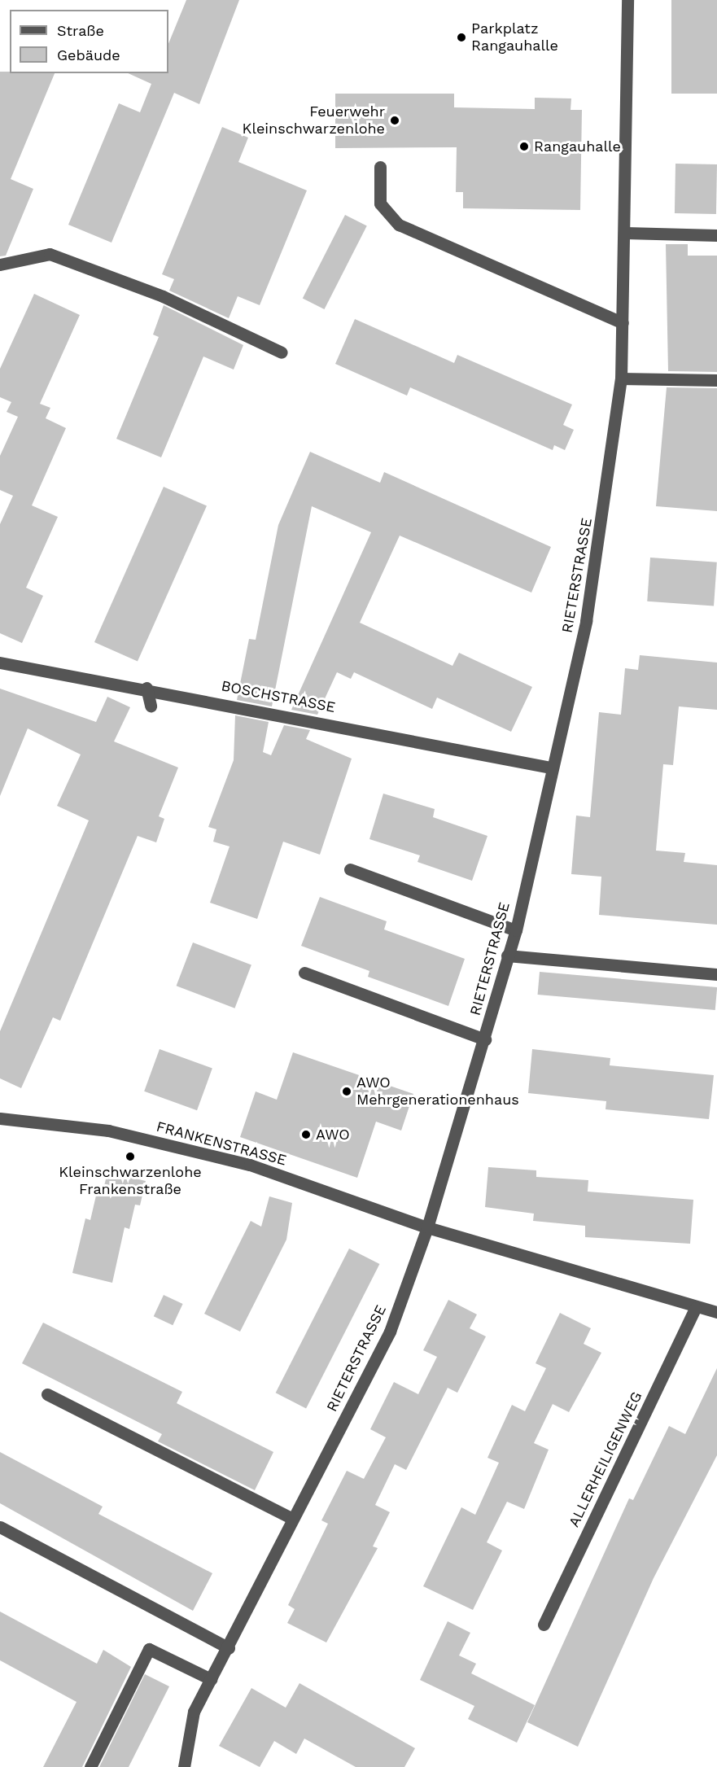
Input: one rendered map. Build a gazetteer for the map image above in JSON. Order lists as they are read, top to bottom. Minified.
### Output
{"streets":{"street":["RIETERSTRASSE","BOSCHSTRASSE","FRANKENSTRASSE","ALLERHEILIGENWEG"]},"crossings":[["RIETERSTRASSE","BOSCHSTRASSE"],["RIETERSTRASSE","FRANKENSTRASSE"]],"places":["Parkplatz Rangauhalle","Feuerwehr Kleinschwarzenlohe","Rangauhalle","AWO Mehrgenerationenhaus","AWO","Kleinschwarzenlohe Frankenstraße"],"legend":["Straße","Gebäude"]}
